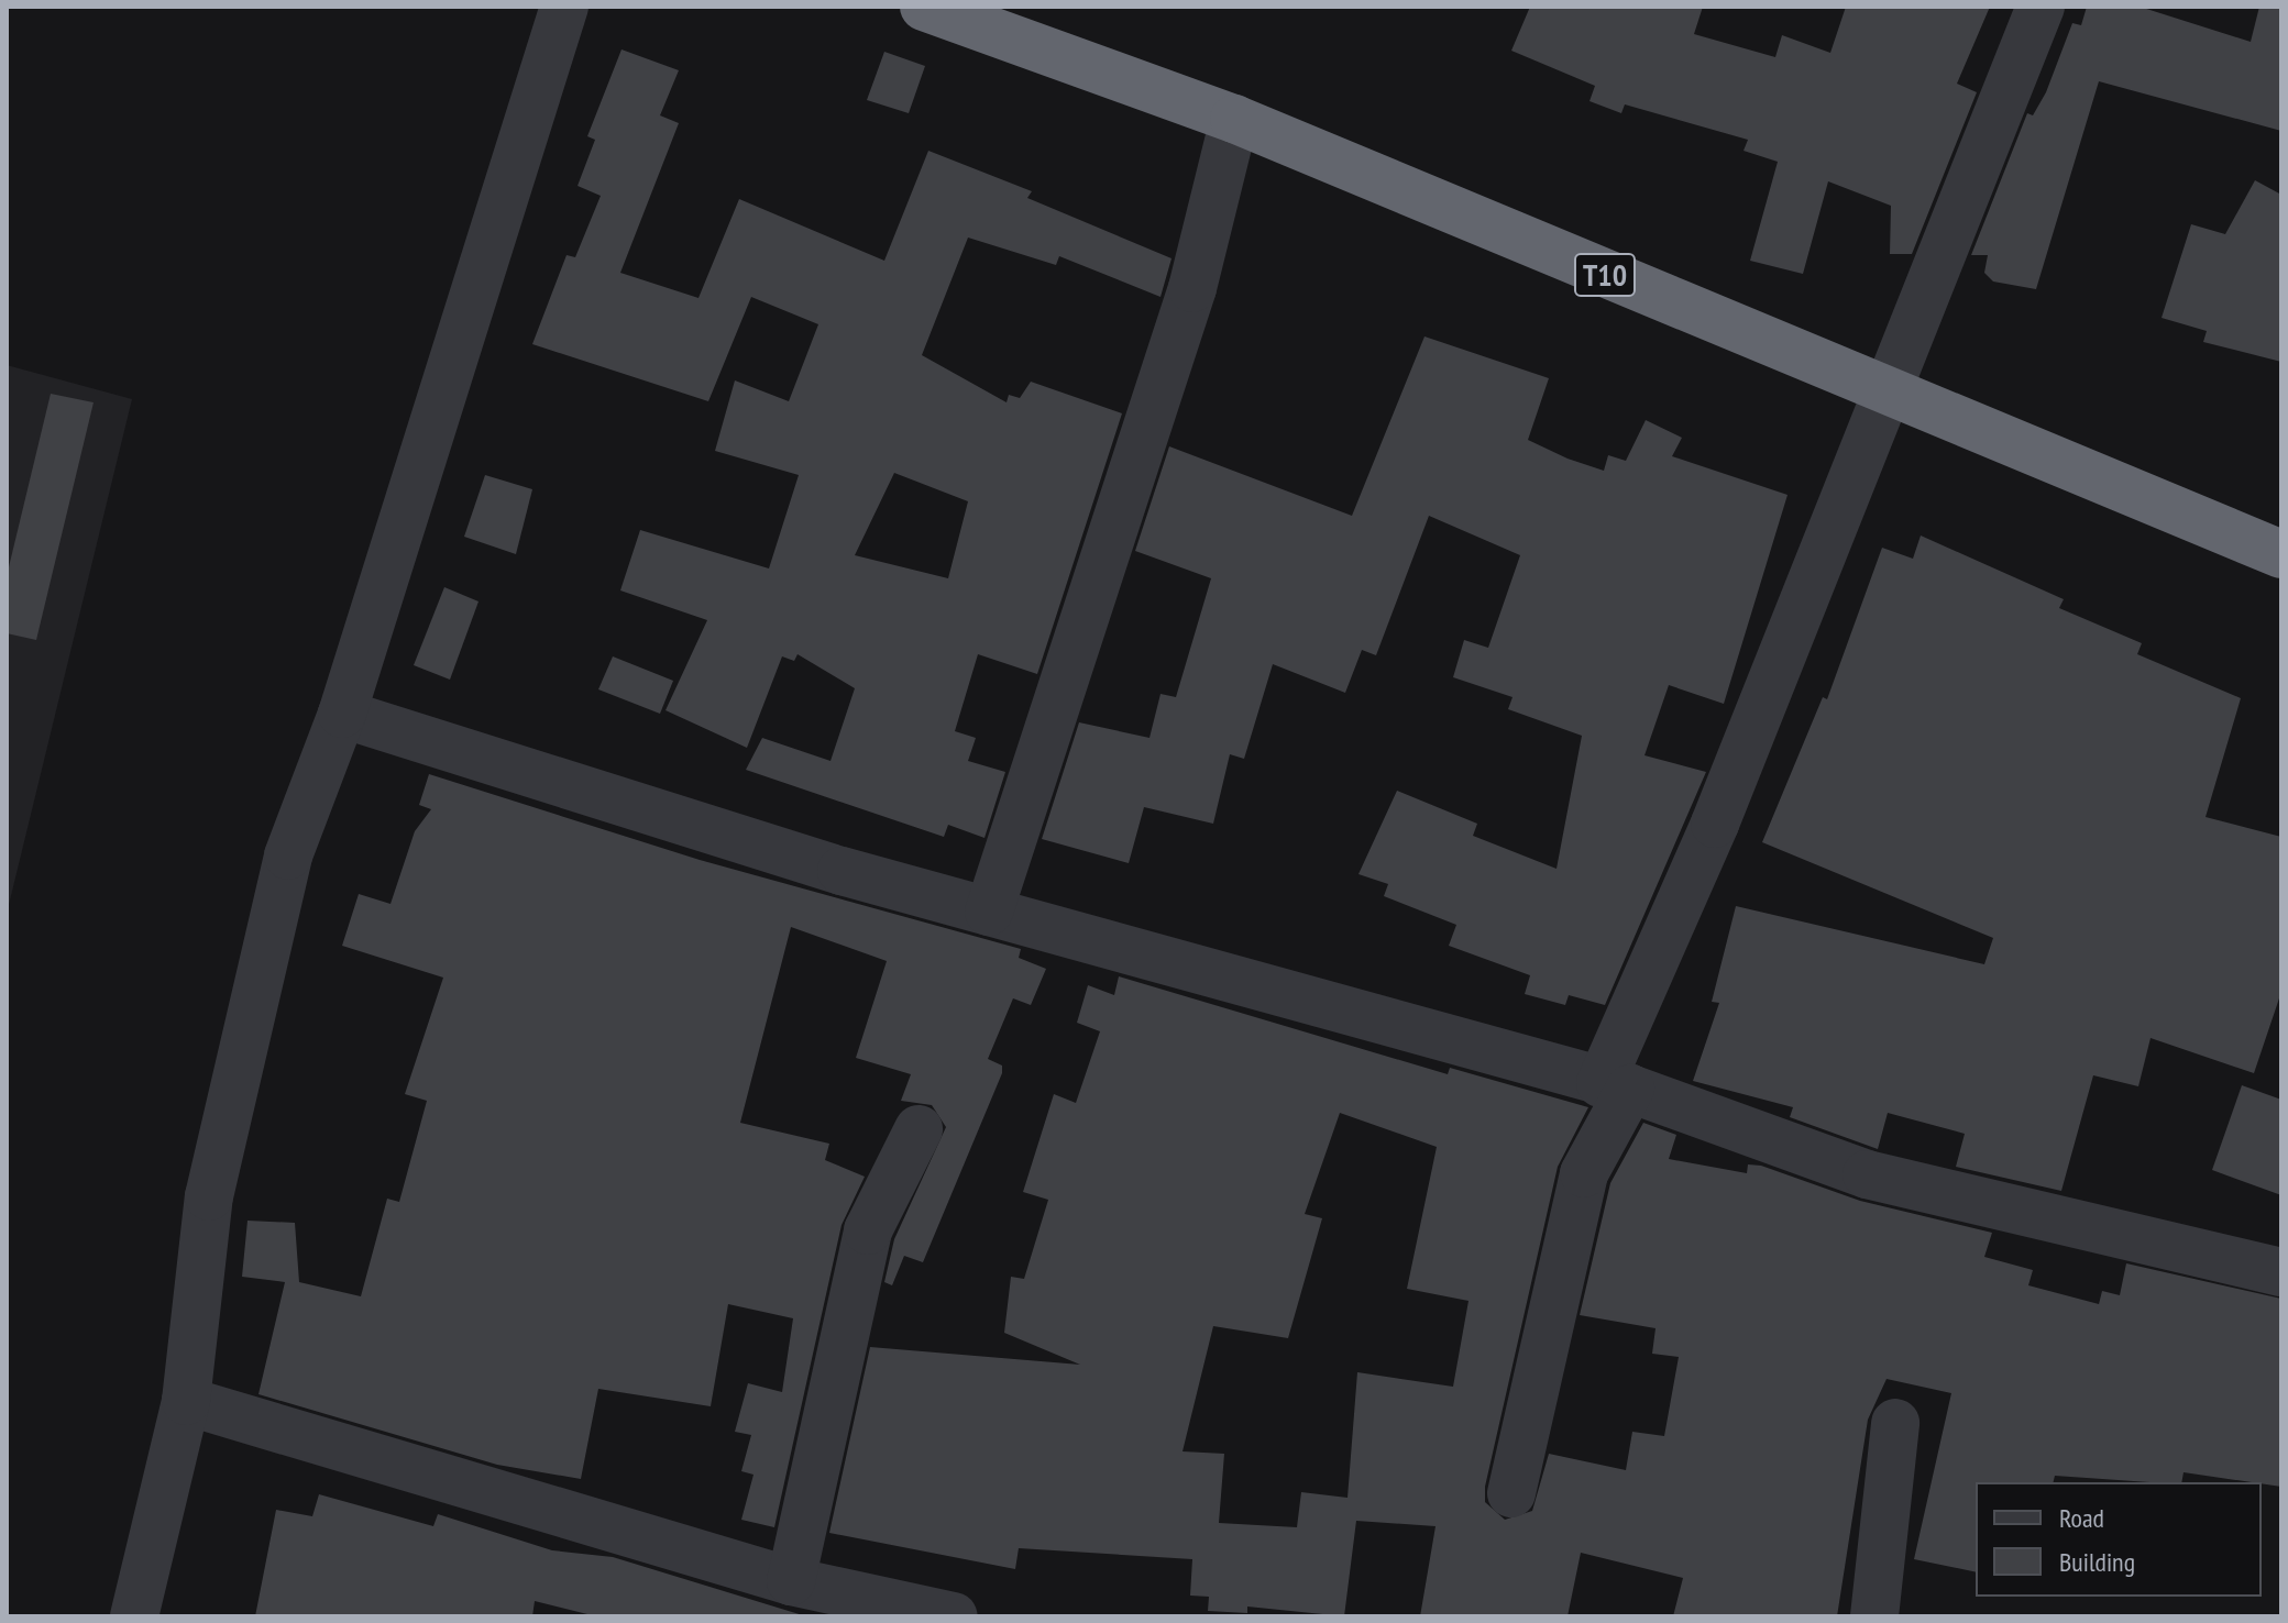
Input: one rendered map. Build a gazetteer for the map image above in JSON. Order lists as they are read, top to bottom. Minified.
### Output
{"streets":{"highway":["T10"]},"legend":["Road","Building"]}
